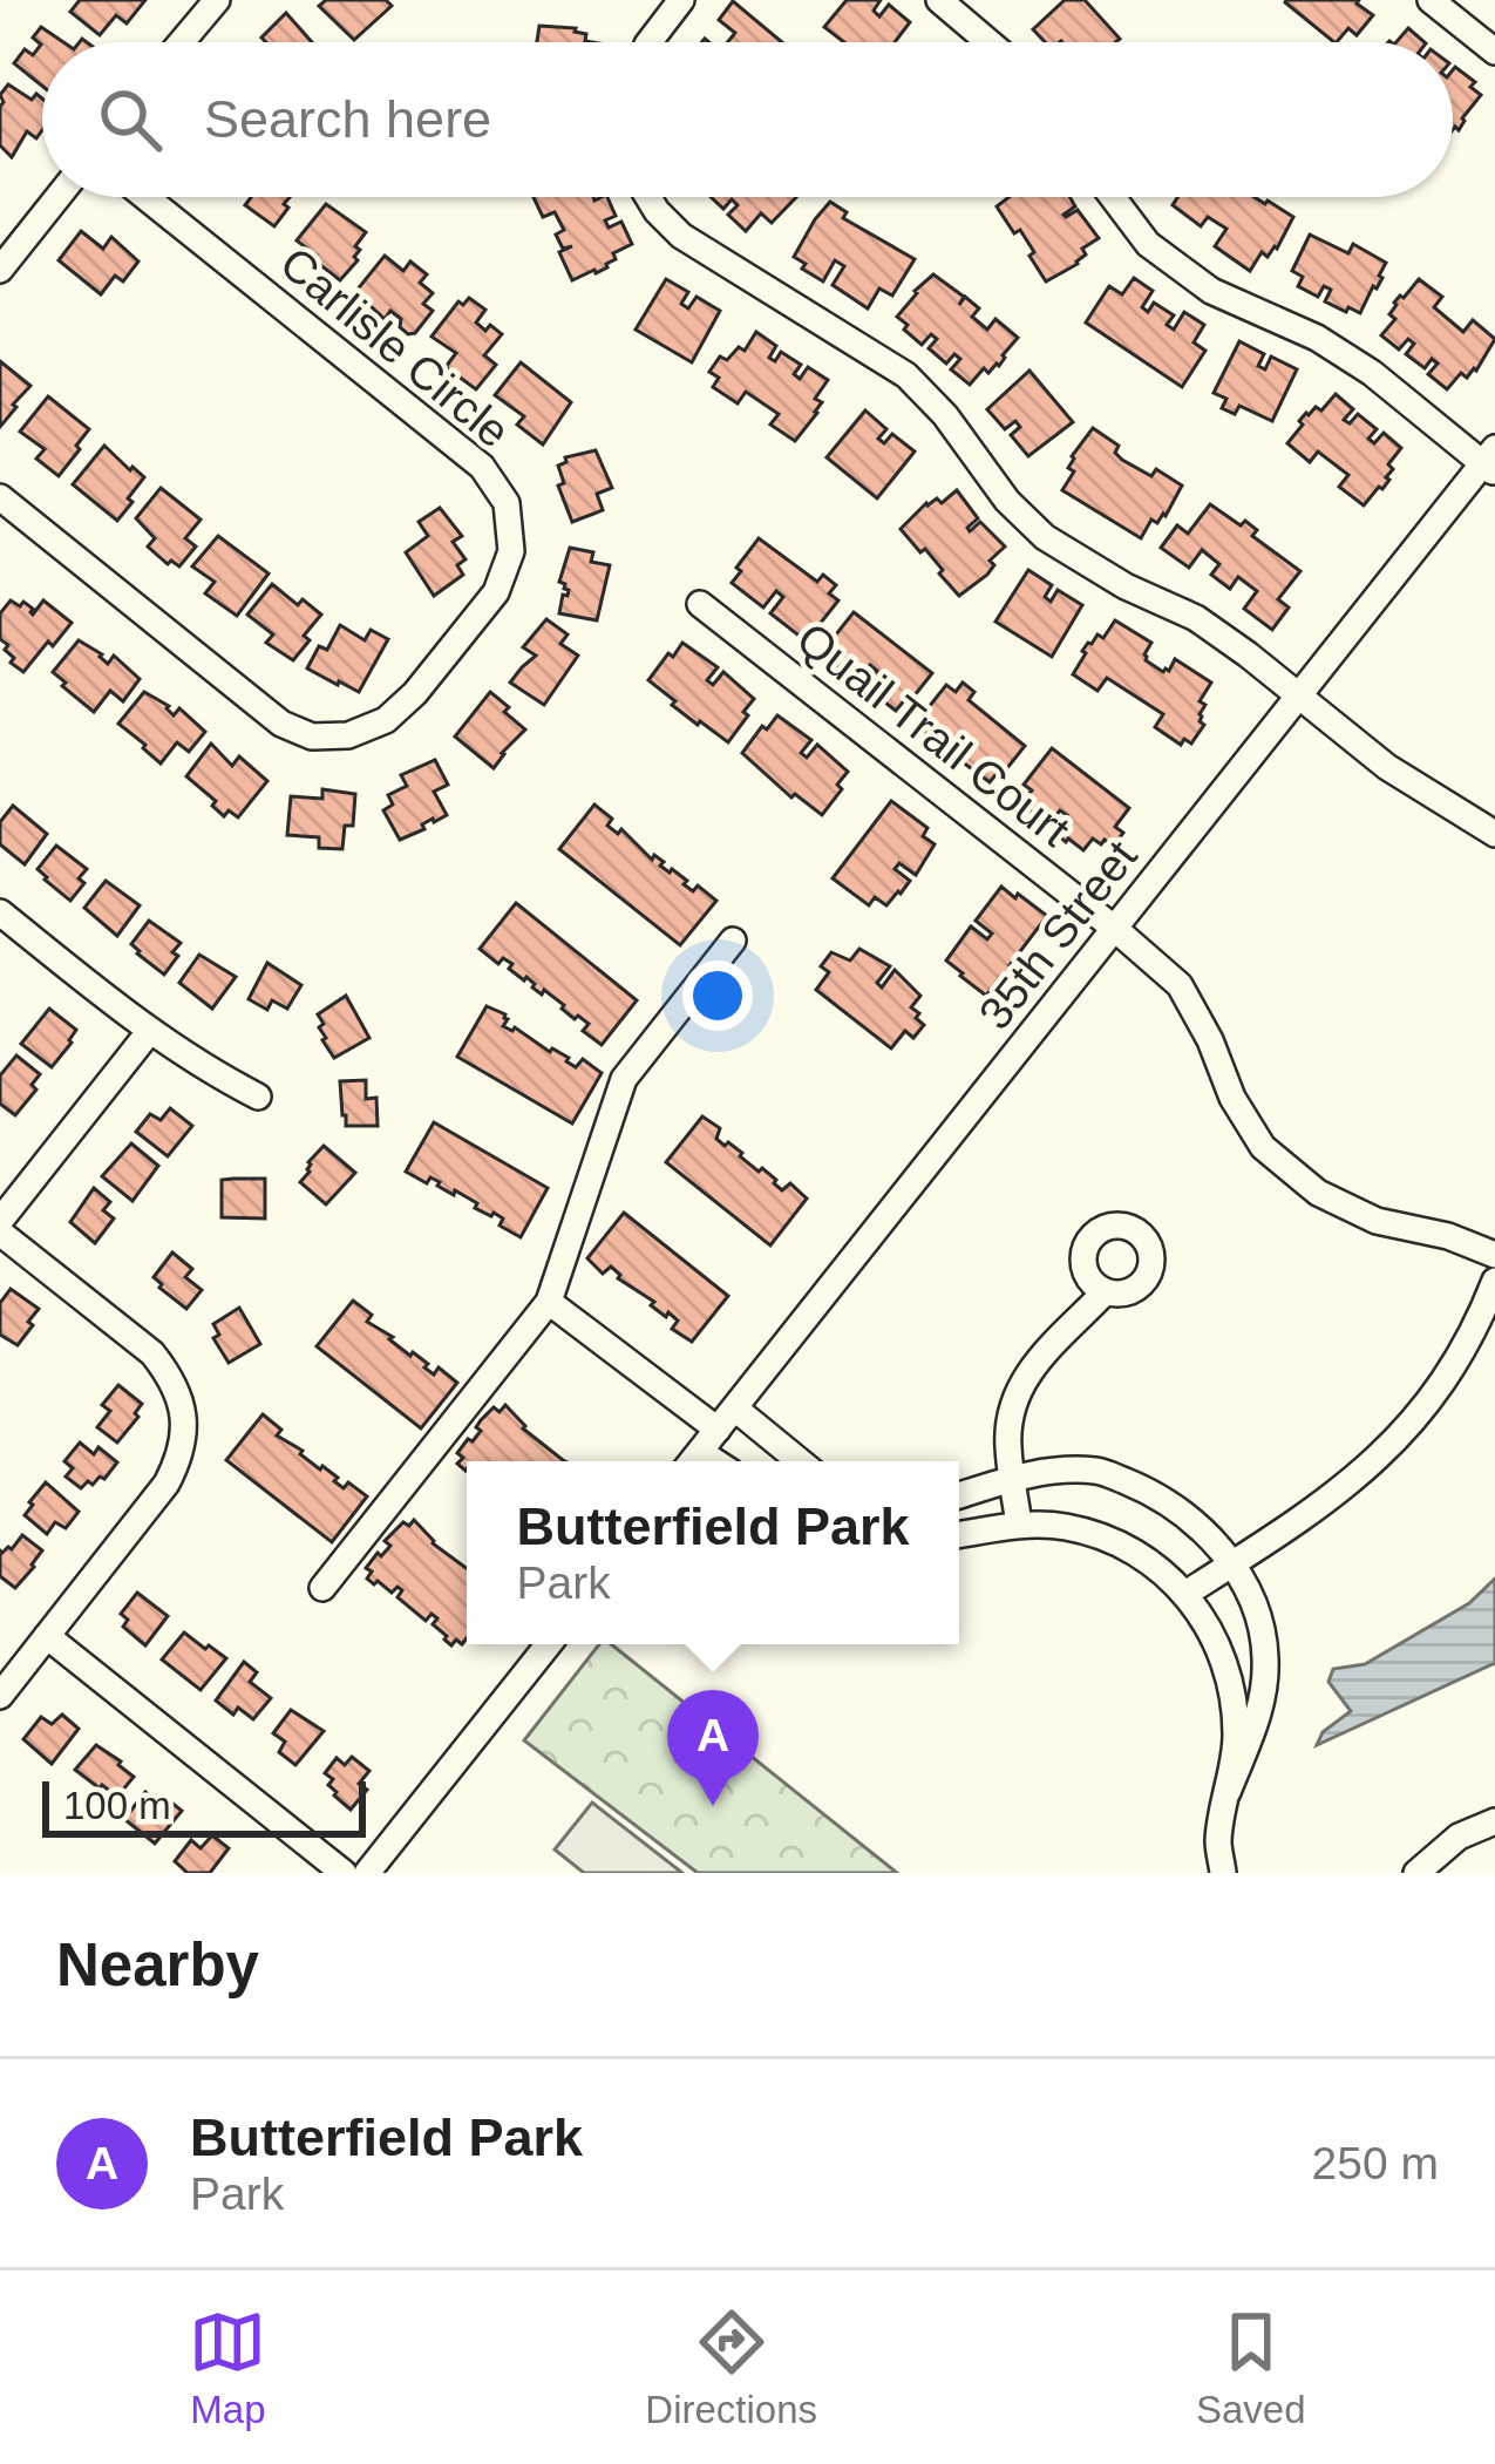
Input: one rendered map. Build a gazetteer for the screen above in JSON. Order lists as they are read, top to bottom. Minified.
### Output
{"streets":{"street":["Carlisle Circle","Quail Trail Court","35th Street"]},"crossings":[["Quail Trail Court","35th Street"]],"scale_bar":"100 m","page":{"search":"Search here","popup":["Butterfield Park","Park"],"pins":"A","scale":"100 m","heading":"Nearby","list":[{"mark":"A","name":"Butterfield Park","note":"Park","value":"250 m"}],"nav":["Map","Directions","Saved"]}}
